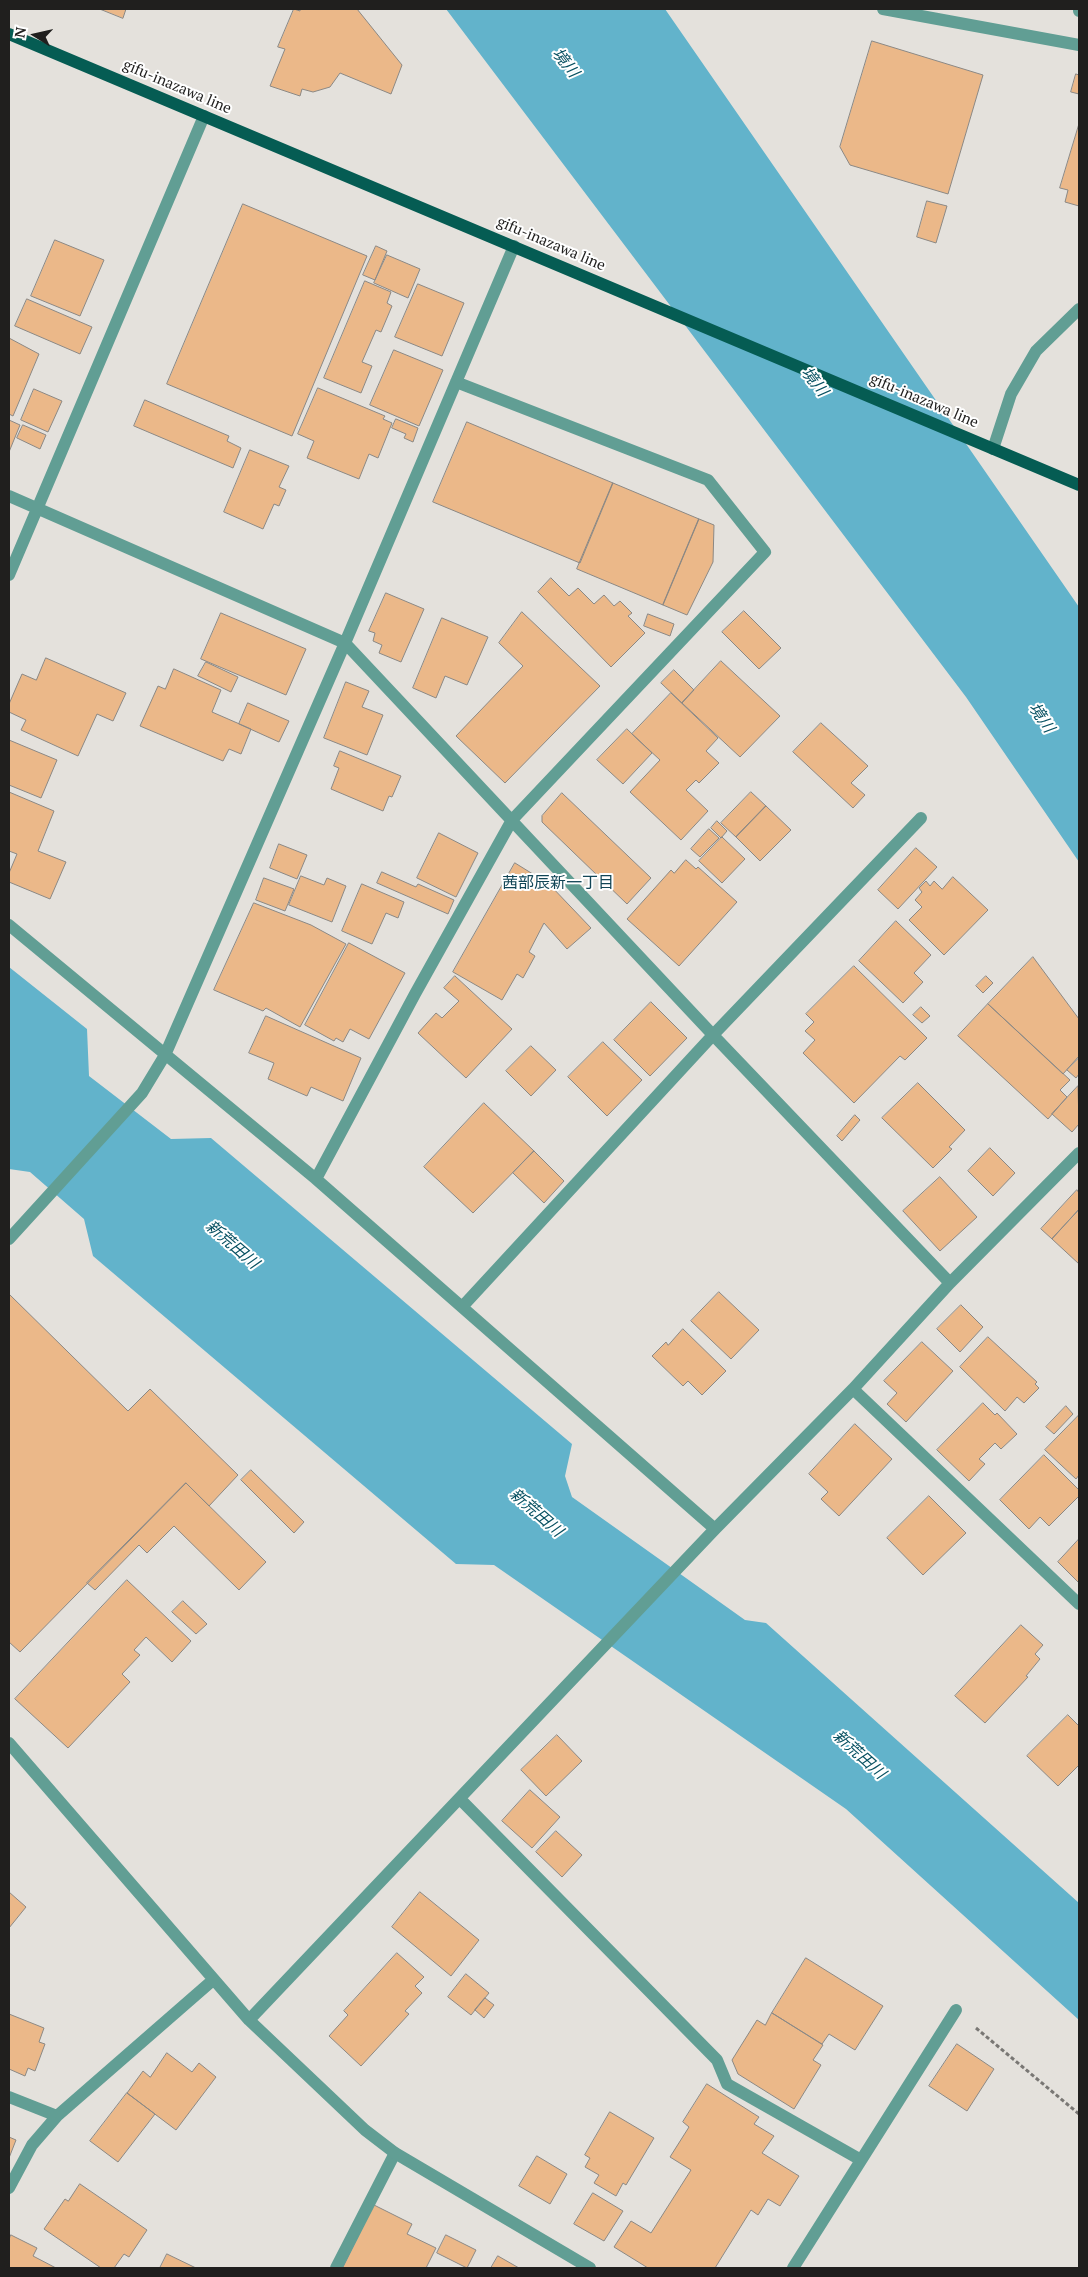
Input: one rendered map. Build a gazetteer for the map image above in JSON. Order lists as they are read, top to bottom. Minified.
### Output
{"streets":{"main road":["gifu-inazawa line"]},"districts":["茜部辰新一丁目"],"water":["境川","新荒田川"],"north":"left"}
